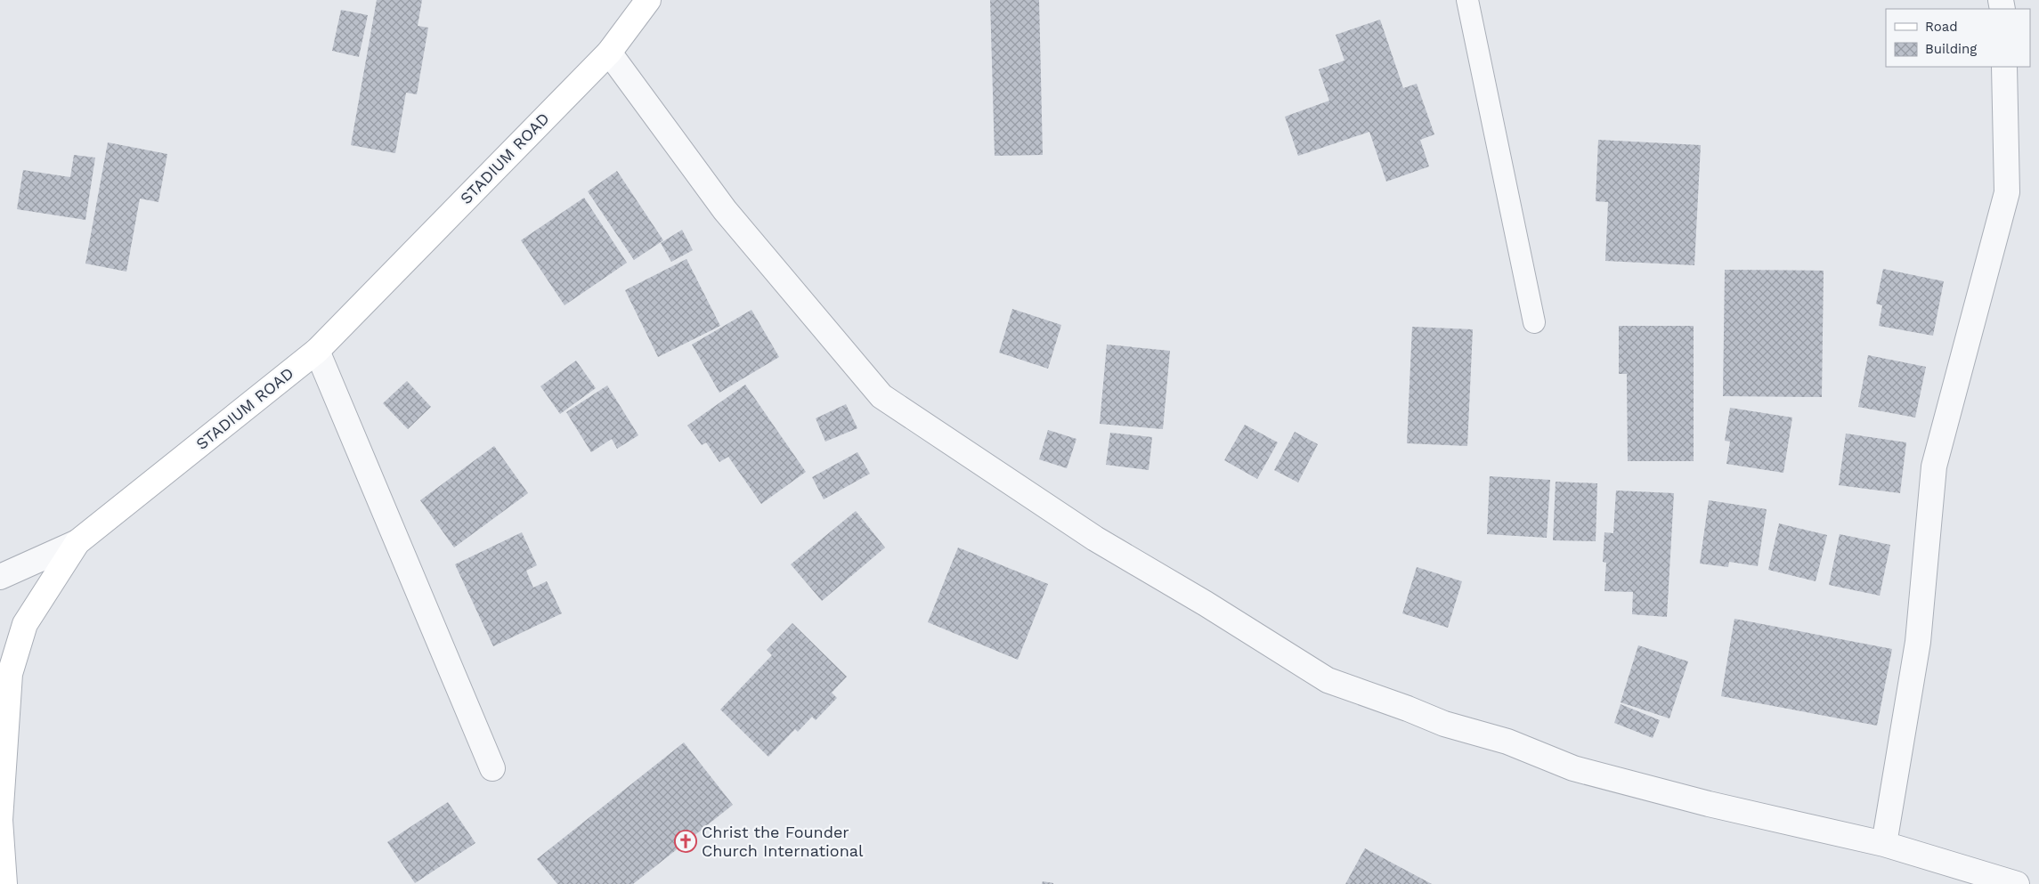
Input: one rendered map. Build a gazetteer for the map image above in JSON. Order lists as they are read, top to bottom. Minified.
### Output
{"streets":{"main road":["STADIUM ROAD"]},"places":{"church":["Christ the Founder Church International"]},"legend":["Road","Building"]}
